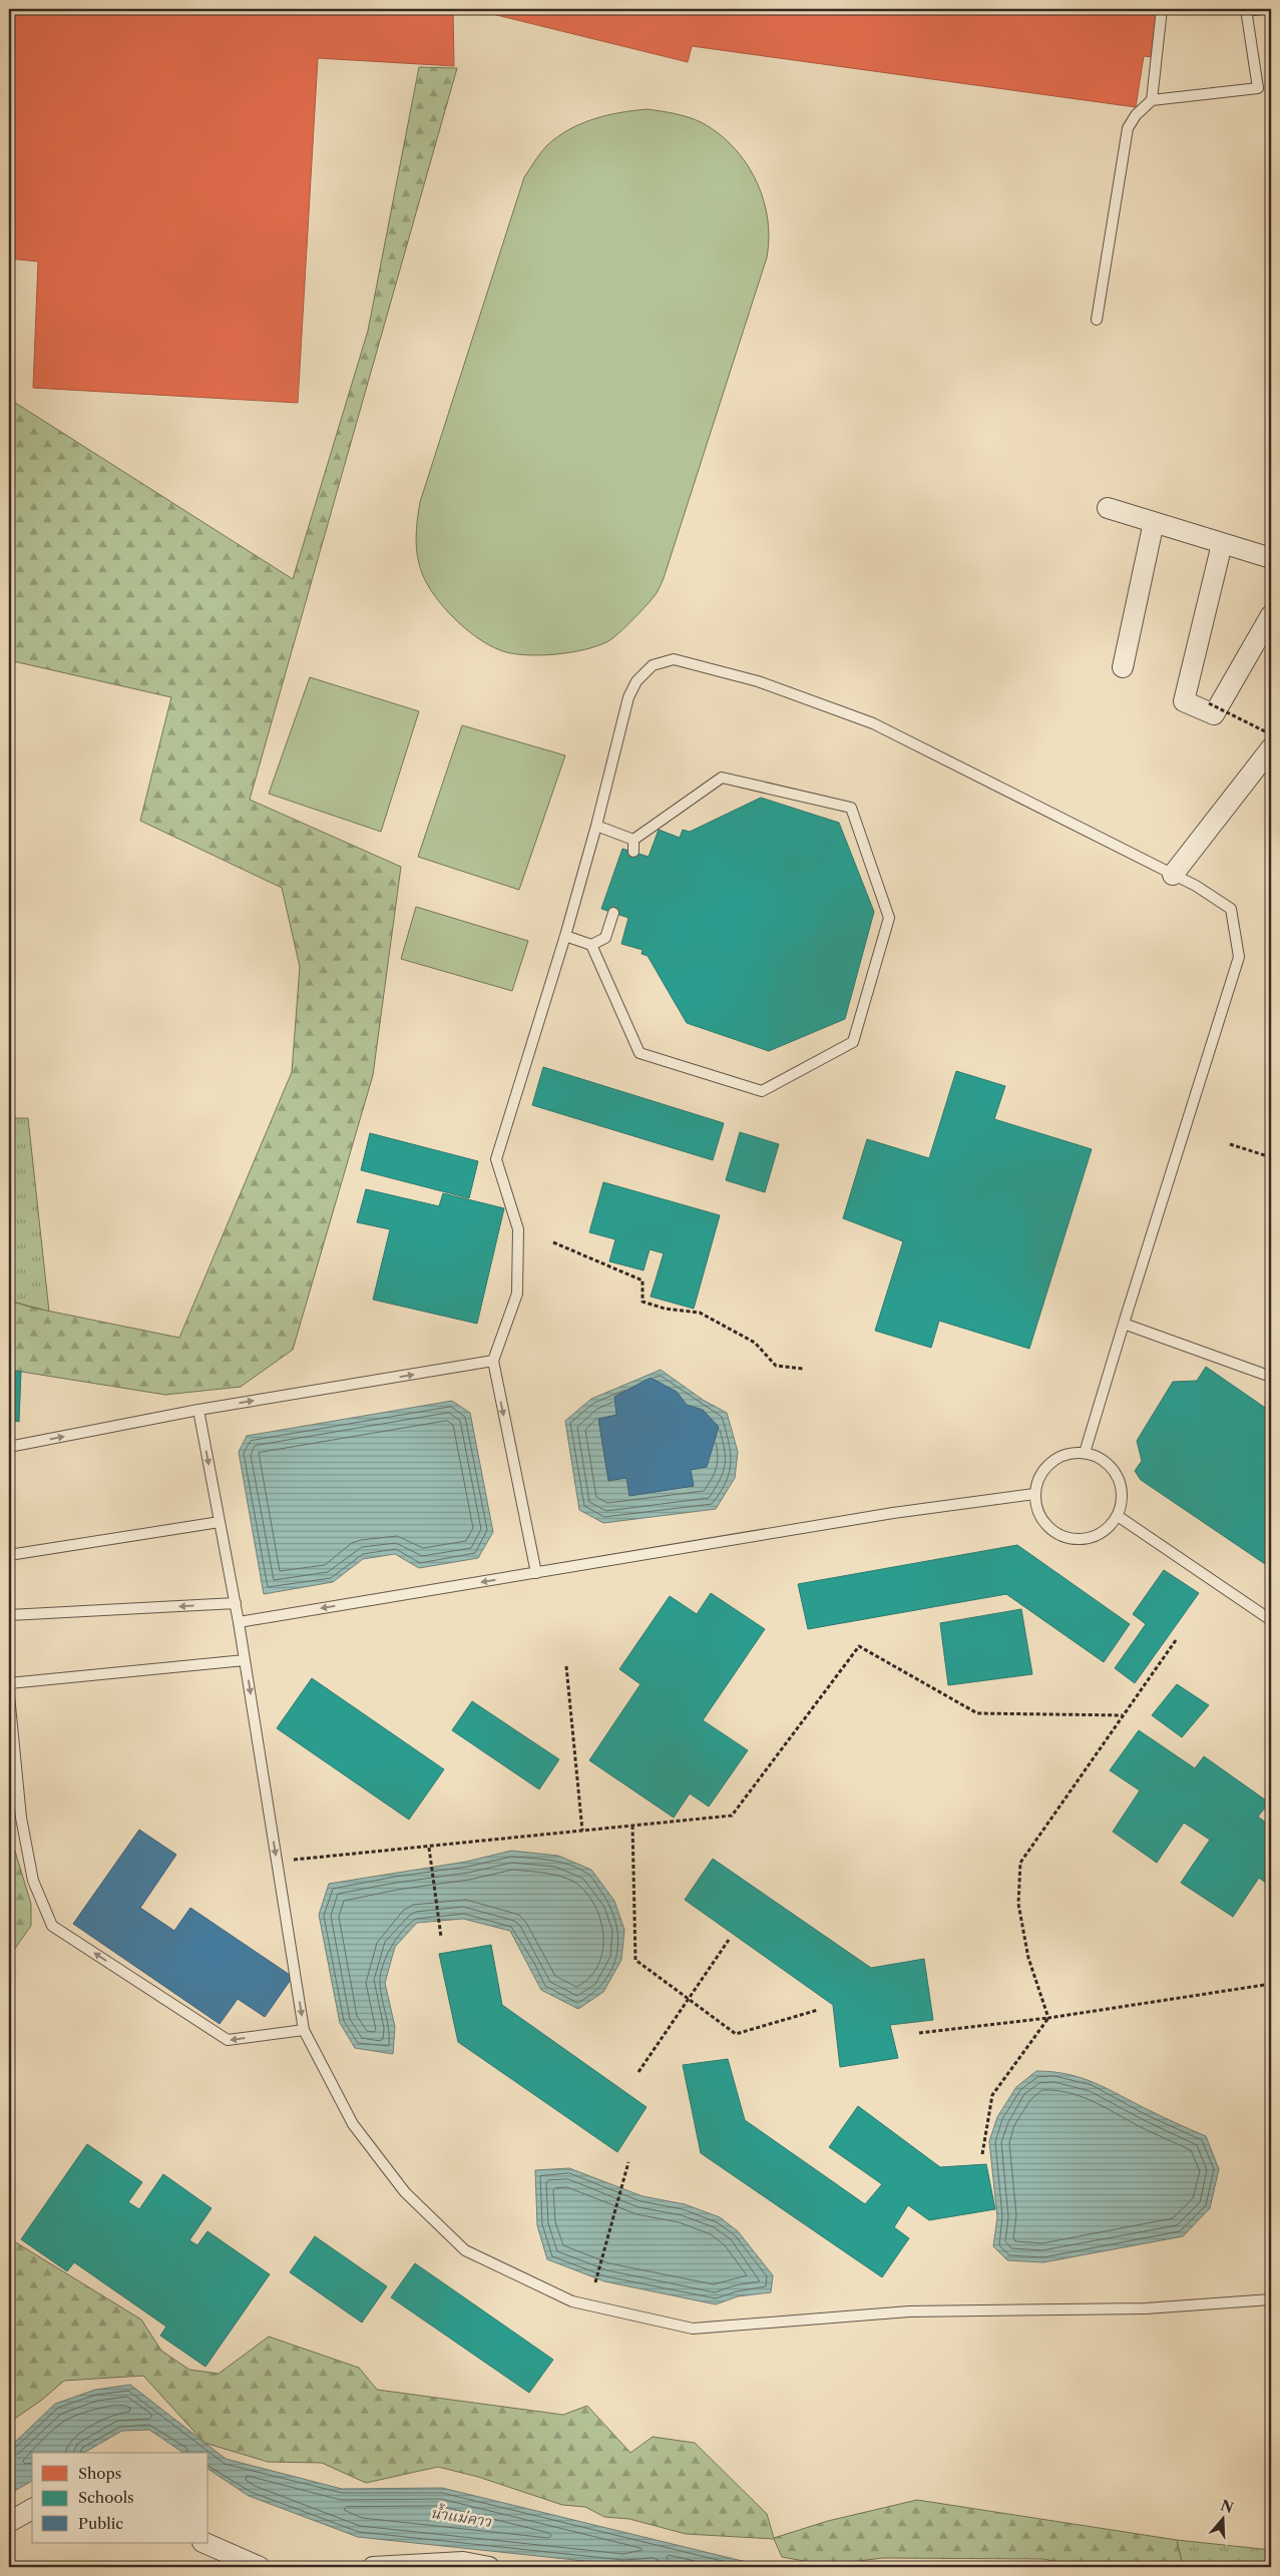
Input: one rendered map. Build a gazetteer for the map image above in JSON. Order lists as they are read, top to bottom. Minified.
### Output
{"water":["น้ำแม่คาว"],"legend":["Shops","Schools","Public"],"north":"top"}
